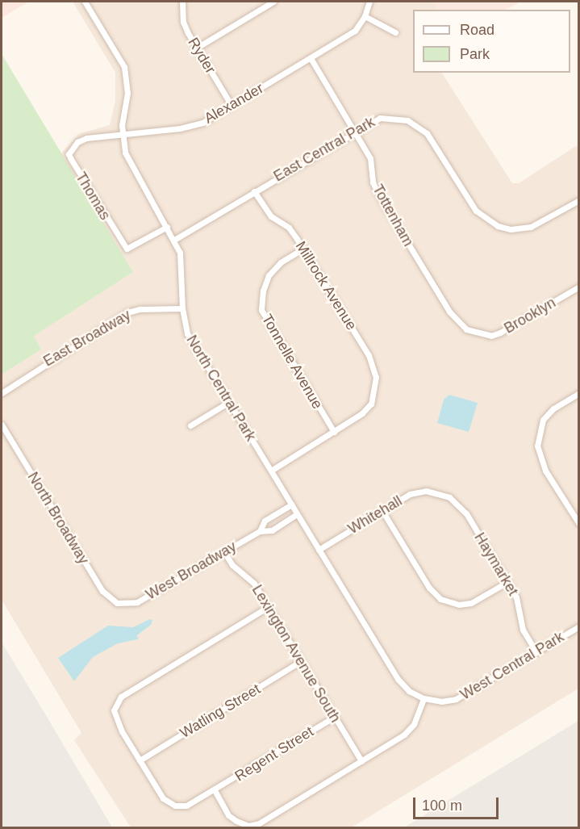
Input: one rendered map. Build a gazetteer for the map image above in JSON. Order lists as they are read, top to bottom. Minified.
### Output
{"streets":{"street":["Ryder","Alexander","East Central Park","Thomas","Tottenham","Millrock Avenue","Brooklyn","East Broadway","Tonnelle Avenue","North Central Park","Whitehall","North Broadway","Haymarket","West Broadway","Lexington Avenue South","West Central Park","Watling Street","Regent Street"]},"crossings":[["Ryder","Alexander"],["Alexander","Thomas"],["Alexander","Tottenham"],["Alexander","North Central Park"],["East Central Park","Tottenham"],["East Central Park","Millrock Avenue"],["East Central Park","North Central Park"],["Thomas","North Central Park"],["Tottenham","Brooklyn"],["Millrock Avenue","Tonnelle Avenue"],["East Broadway","North Central Park"],["North Central Park","Whitehall"],["North Central Park","West Broadway"],["North Central Park","West Central Park"],["Whitehall","Haymarket"],["North Broadway","West Broadway"],["Haymarket","West Central Park"],["West Broadway","Lexington Avenue South"],["Lexington Avenue South","Watling Street"],["Lexington Avenue South","Regent Street"],["Watling Street","Regent Street"]],"legend":["Road","Park"],"scale_bar":"100 m"}
